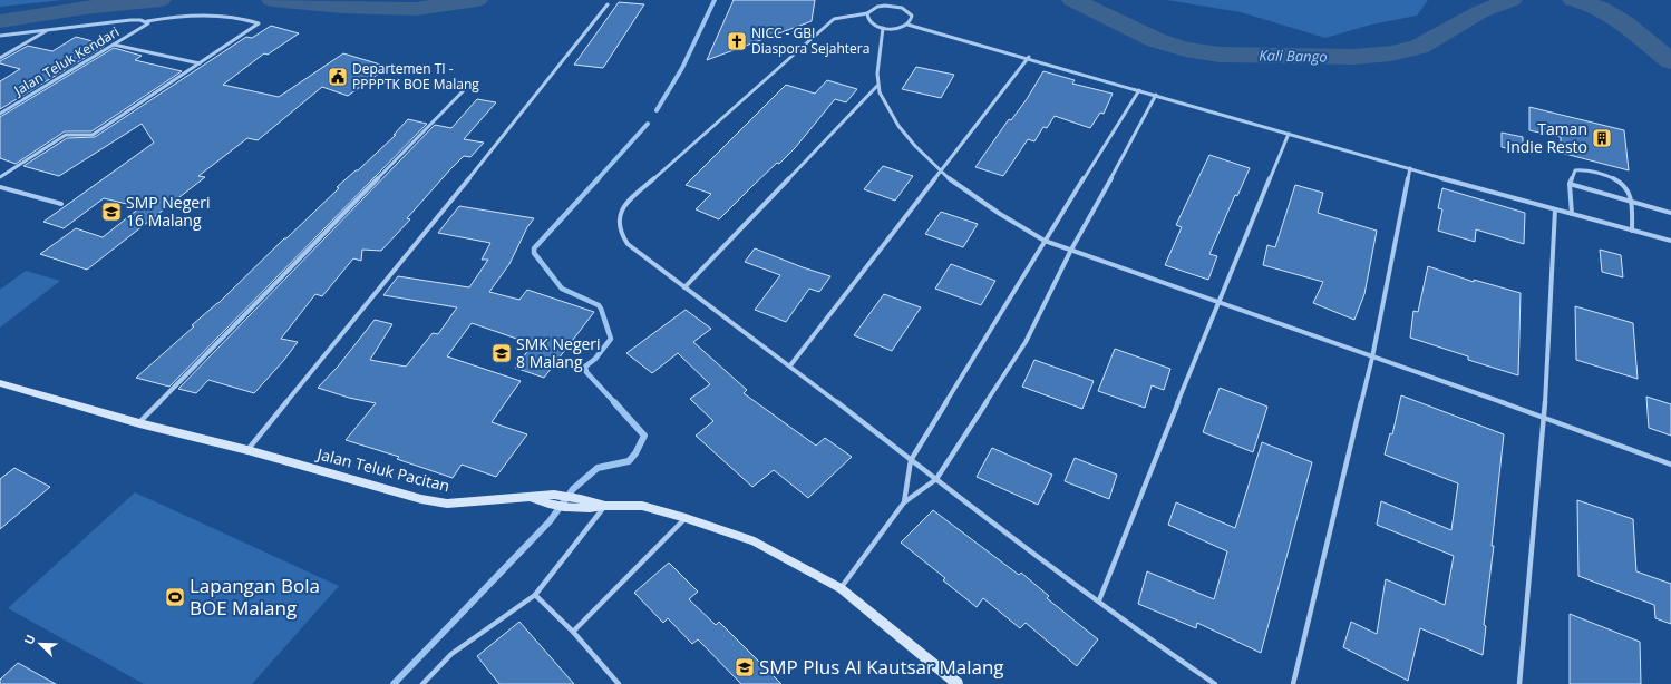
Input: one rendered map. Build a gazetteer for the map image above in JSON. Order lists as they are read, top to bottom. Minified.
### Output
{"streets":{"street":["Jalan Teluk Kendari","Jalan Teluk Pacitan"]},"water":["Kali Bango"],"places":{"church":["NICC - GBI Diaspora Sejahtera"],"public building":["Departemen TI - PPPPTK BOE Malang"],"building":["Taman Indie Resto"],"school or university":["SMP Negeri 16 Malang","SMK Negeri 8 Malang","SMP Plus Al Kautsar Malang"],"sports":["Lapangan Bola BOE Malang"]},"north":"top left"}
